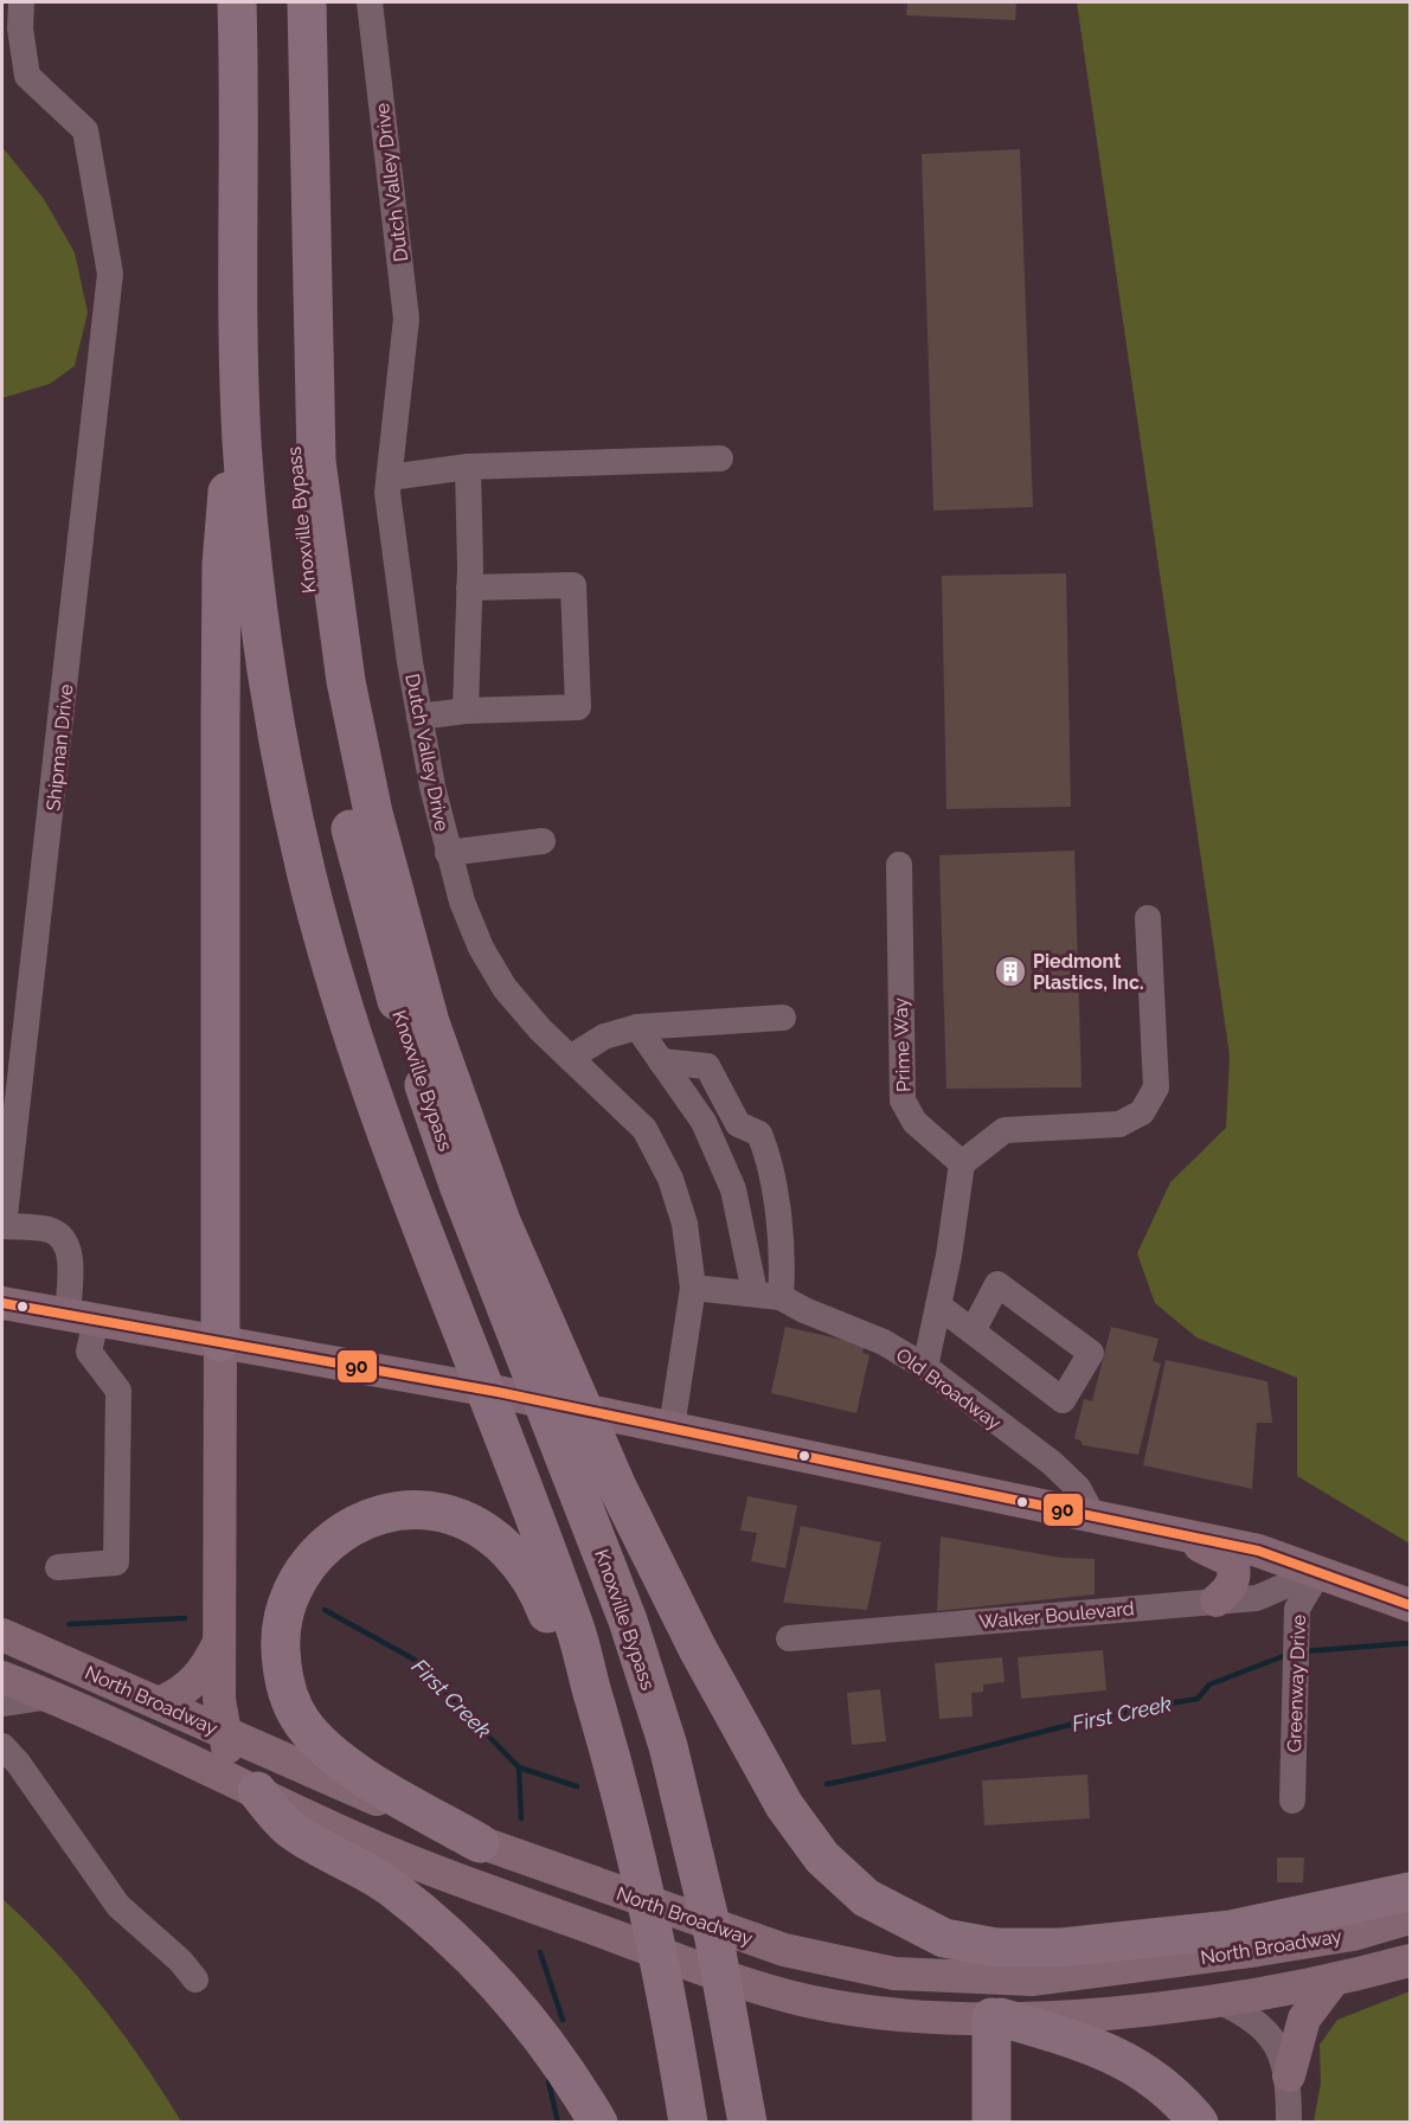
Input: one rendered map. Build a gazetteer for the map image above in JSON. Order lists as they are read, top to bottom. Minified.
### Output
{"streets":{"highway":["Knoxville Bypass"],"main road":["North Broadway"],"street":["Dutch Valley Drive","Shipman Drive","Prime Way","Old Broadway","Walker Boulevard","Greenway Drive"]},"crossings":[["Dutch Valley Drive","Old Broadway"],["Walker Boulevard","Greenway Drive"]],"water":["First Creek"],"places":{"building":["Piedmont Plastics, Inc."]},"lines":["transit line 90"]}
